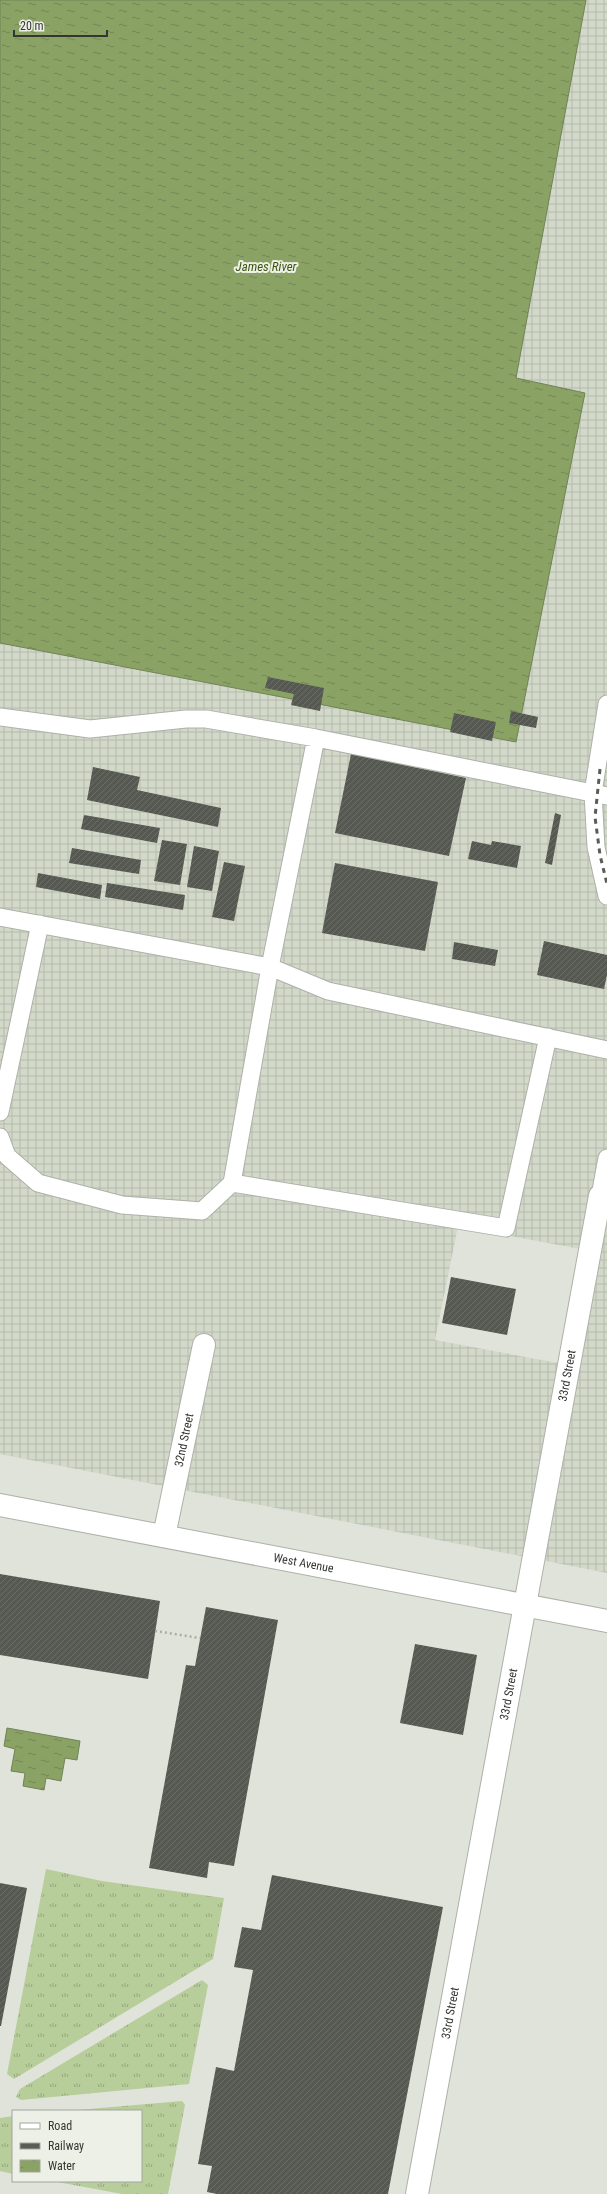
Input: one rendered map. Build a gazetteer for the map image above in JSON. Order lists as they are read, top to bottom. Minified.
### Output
{"streets":{"street":["33rd Street","32nd Street","West Avenue"]},"crossings":[["33rd Street","West Avenue"],["32nd Street","West Avenue"]],"water":["James River"],"legend":["Road","Railway","Water"],"scale_bar":"20 m"}
